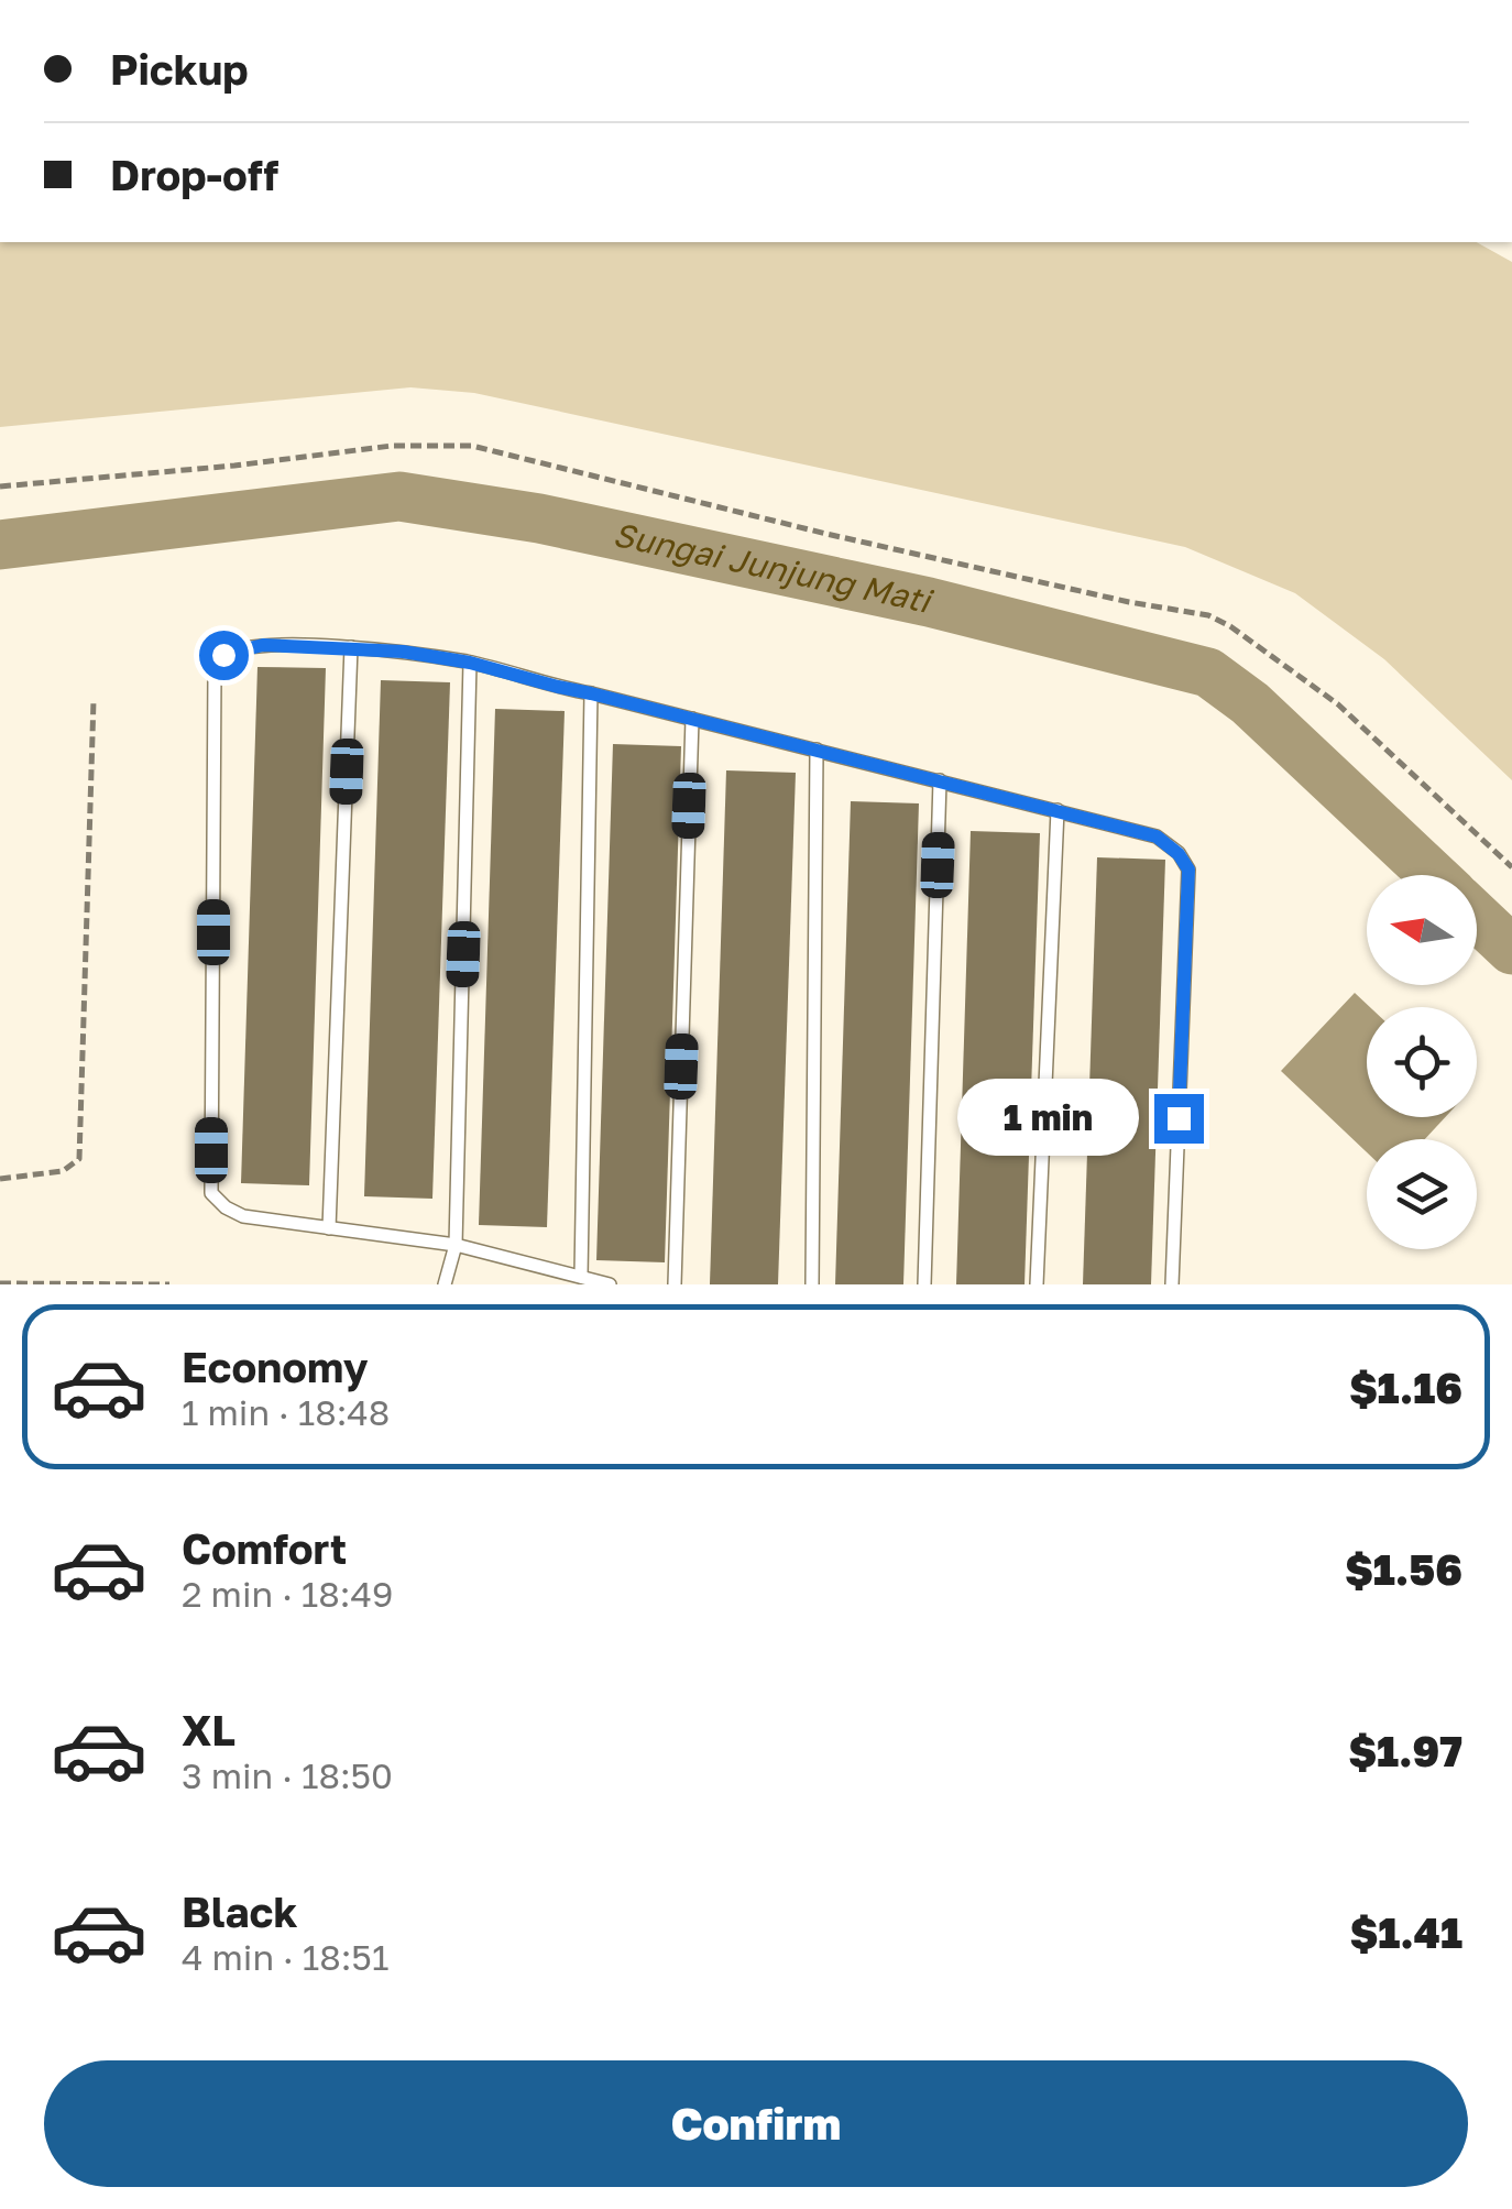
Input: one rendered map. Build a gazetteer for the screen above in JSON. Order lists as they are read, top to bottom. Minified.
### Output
{"water":["Sungai Junjung Mati"],"north":"left","page":{"banner":["Pickup","Drop-off"],"bubble":"1 min","list":[{"name":"Economy","note":"1 min · 18:48","value":"$1.16"},{"name":"Comfort","note":"2 min · 18:49","value":"$1.56"},{"name":"XL","note":"3 min · 18:50","value":"$1.97"},{"name":"Black","note":"4 min · 18:51","value":"$1.41"}],"buttons":"Confirm"}}
